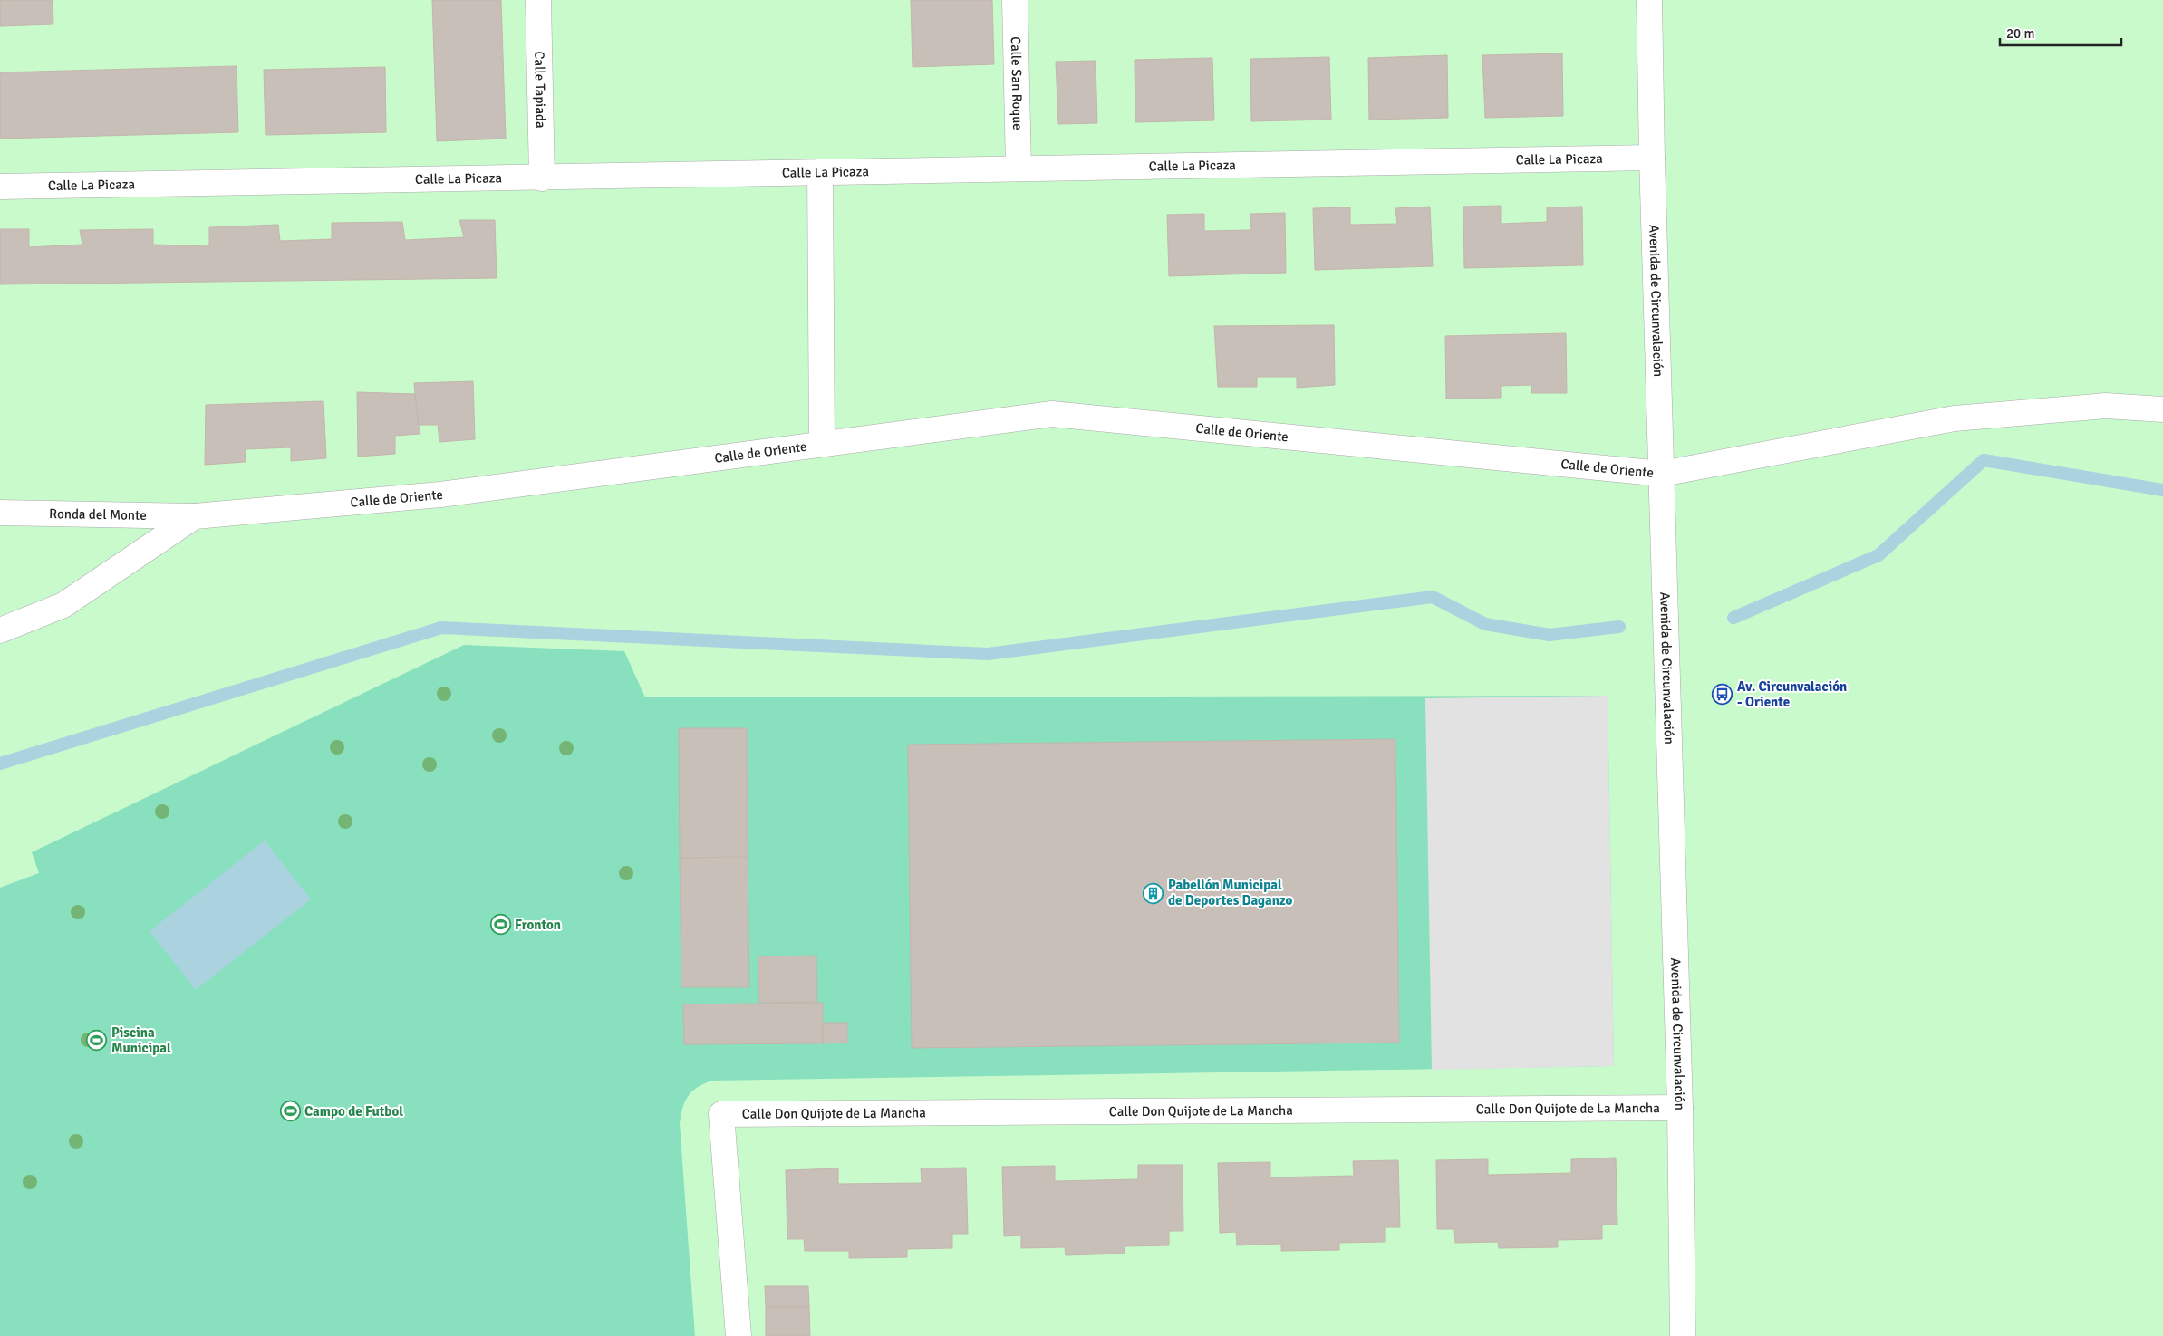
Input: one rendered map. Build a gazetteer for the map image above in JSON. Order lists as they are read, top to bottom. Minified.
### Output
{"streets":{"street":["Calle San Roque","Calle Tapiada","Calle La Picaza","Avenida de Circunvalación","Calle de Oriente","Ronda del Monte","Calle Don Quijote de La Mancha"]},"crossings":[["Calle San Roque","Calle La Picaza"],["Calle Tapiada","Calle La Picaza"],["Calle La Picaza","Avenida de Circunvalación"],["Calle La Picaza","Calle de Oriente"],["Avenida de Circunvalación","Calle de Oriente"],["Avenida de Circunvalación","Calle Don Quijote de La Mancha"],["Calle de Oriente","Ronda del Monte"]],"places":{"bus stop":["Av. Circunvalación - Oriente"],"building":["Pabellón Municipal de Deportes Daganzo"],"sports":["Fronton","Piscina Municipal","Campo de Futbol"]},"scale_bar":"20 m"}
